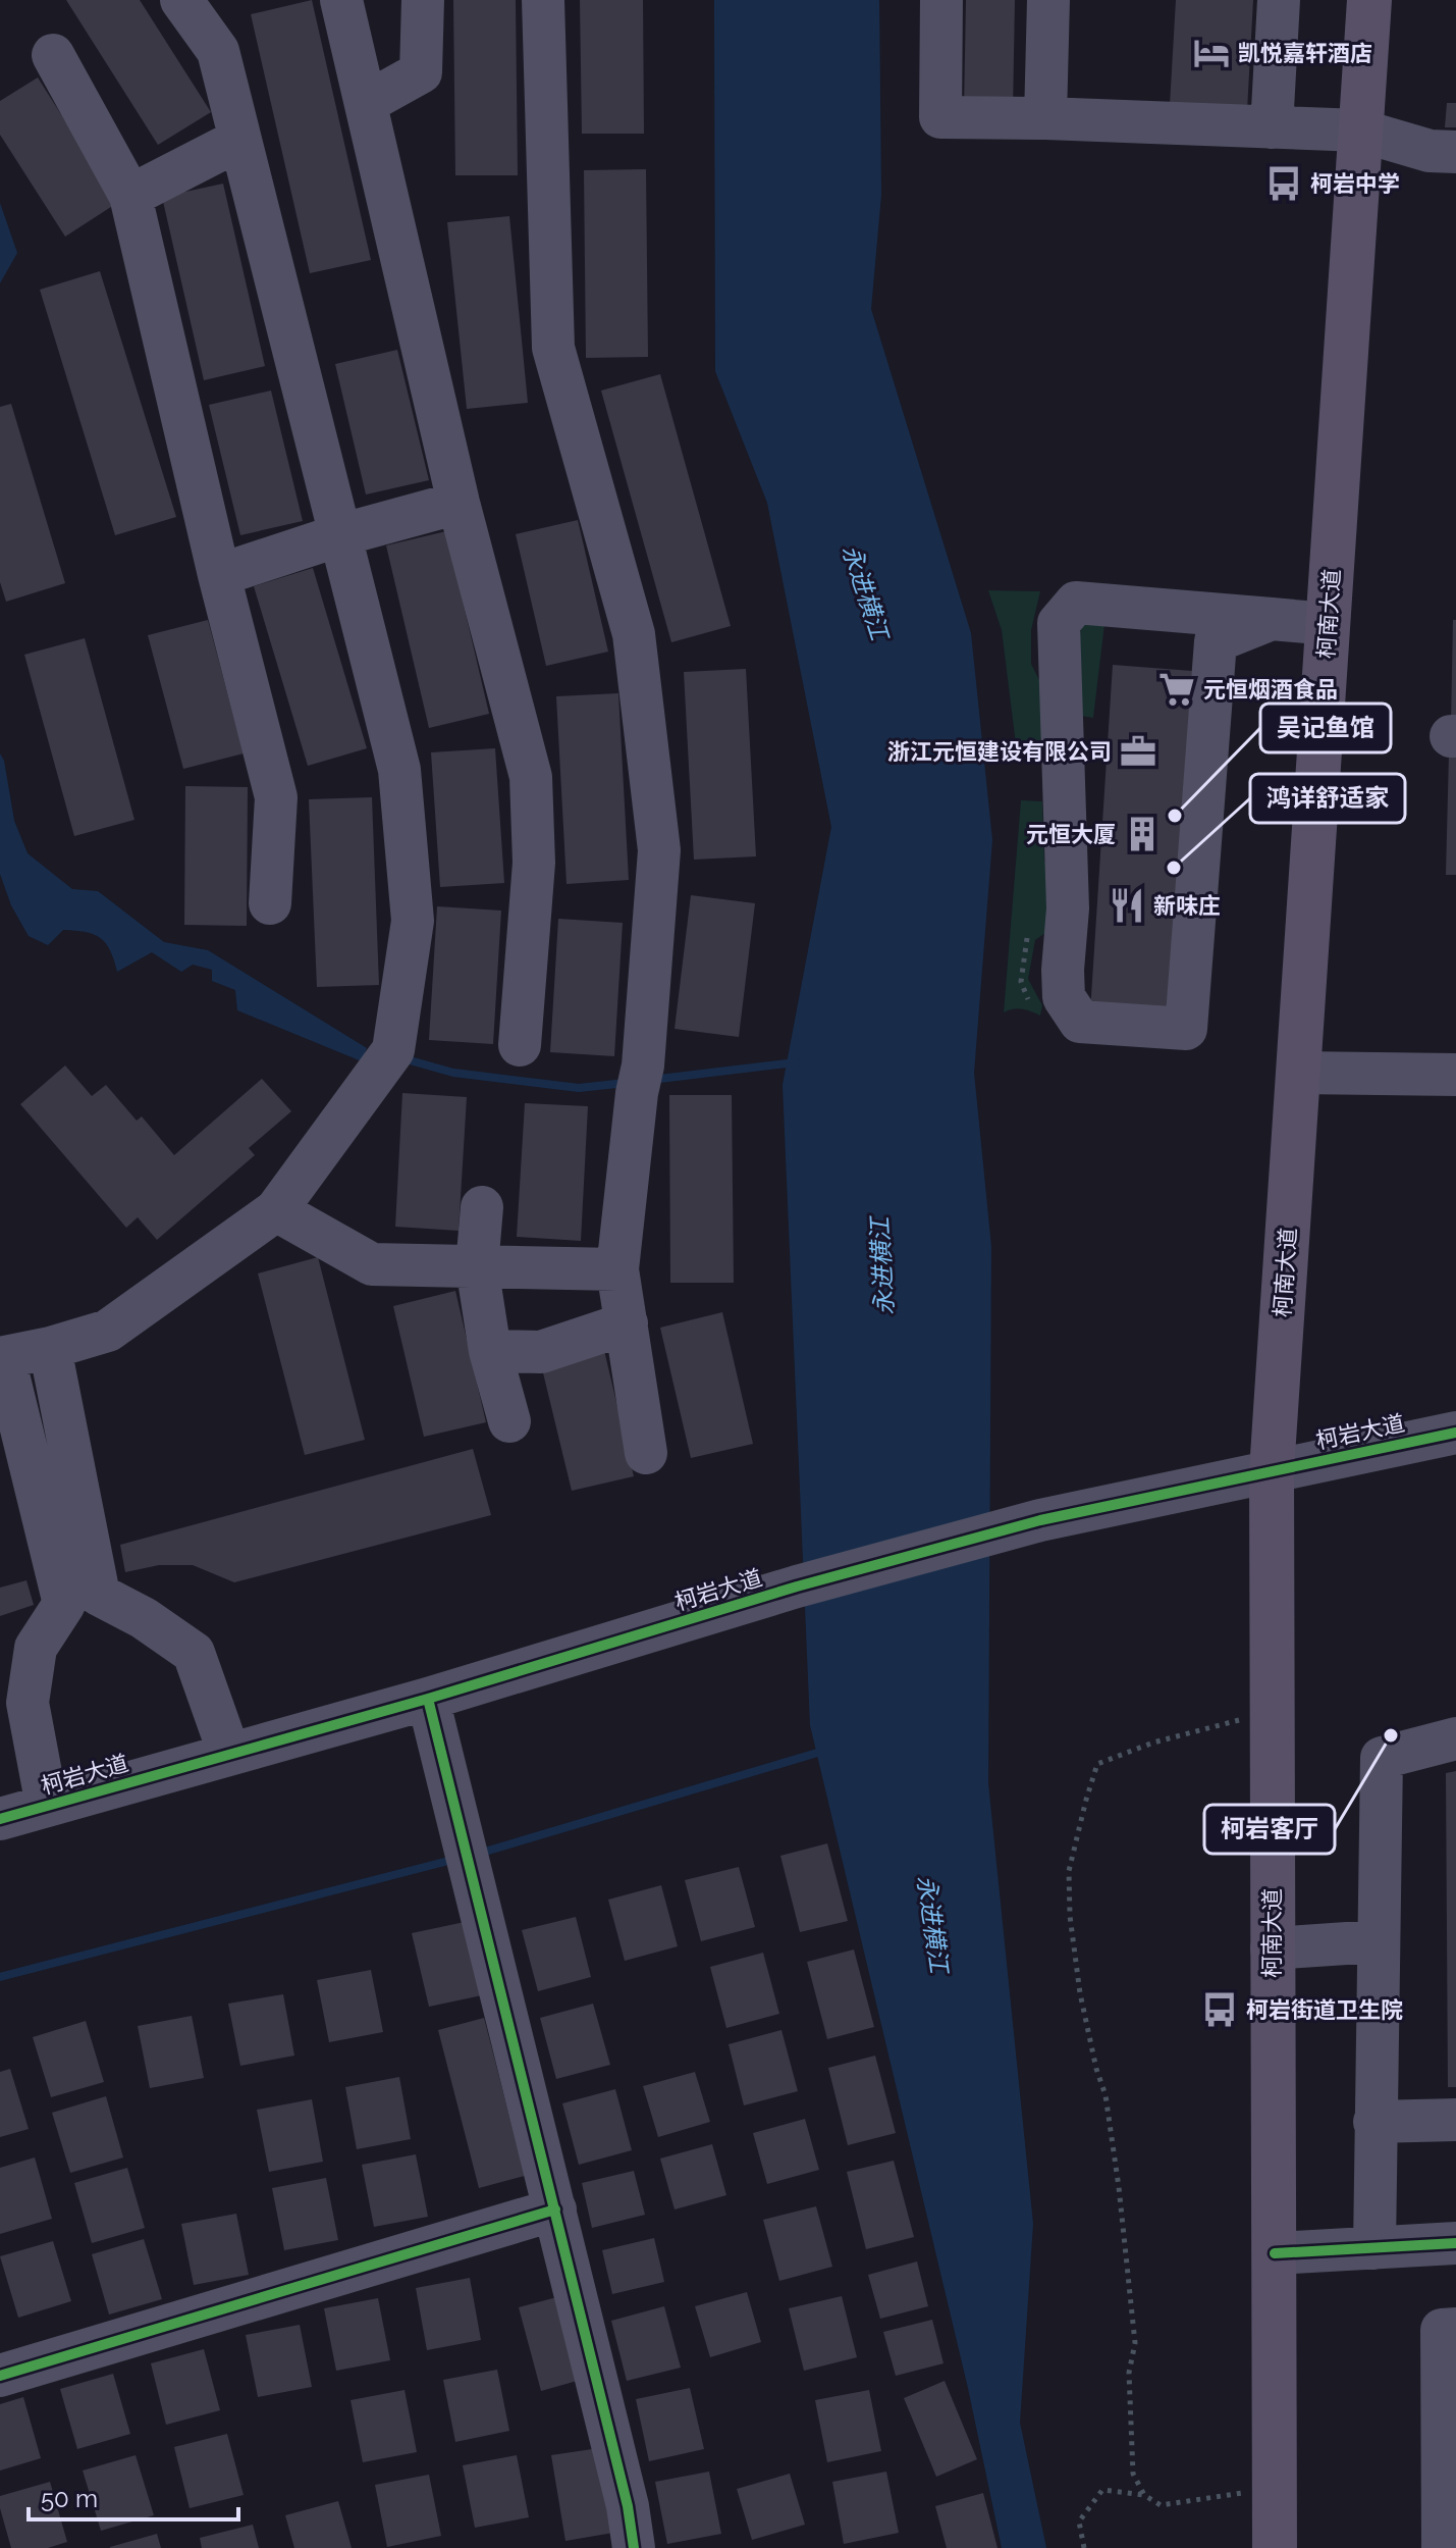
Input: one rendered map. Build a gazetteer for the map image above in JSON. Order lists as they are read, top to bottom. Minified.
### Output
{"streets":{"main road":["柯南大道"],"street":["柯岩大道"]},"crossings":[["柯南大道","柯岩大道"]],"water":["永进横江"],"places":{"hotel":["凯悦嘉轩酒店"],"bus stop":["柯岩中学","柯岩街道卫生院"],"supermarket":["元恒烟酒食品"],"office":["浙江元恒建设有限公司"],"other":["吴记鱼馆","鸿详舒适家","柯岩客厅"],"building":["元恒大厦"],"restaurant":["新味庄"]},"scale_bar":"50 m"}
